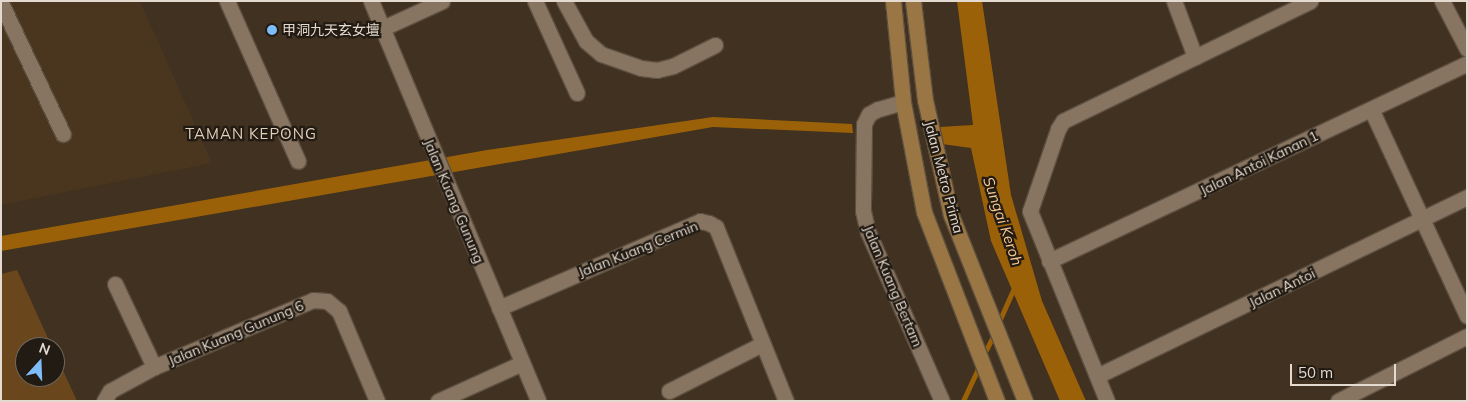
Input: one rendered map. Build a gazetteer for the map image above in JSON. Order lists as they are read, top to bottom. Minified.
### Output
{"streets":{"main road":["Jalan Metro Prima"],"street":["Jalan Antoi Kanan 1","Jalan Kuang Gunung","Jalan Kuang Cermin","Jalan Kuang Bertam","Jalan Antoi","Jalan Kuang Gunung 6"]},"crossings":[["Jalan Metro Prima","Jalan Kuang Bertam"],["Jalan Kuang Gunung","Jalan Kuang Cermin"]],"districts":["TAMAN KEPONG"],"water":["Sungai Keroh"],"places":["甲洞九天玄女壇"],"scale_bar":"50 m","north":"top"}
